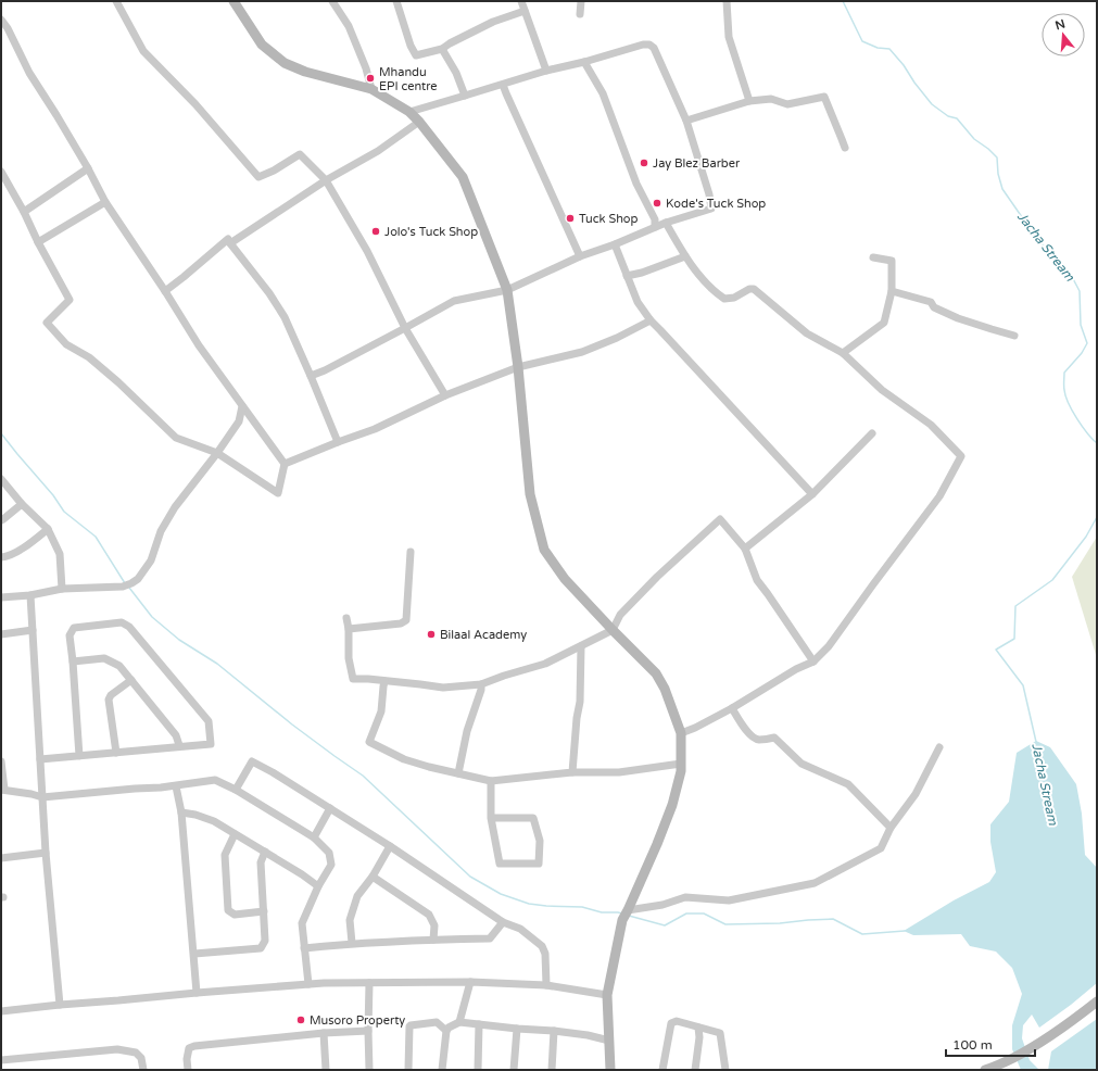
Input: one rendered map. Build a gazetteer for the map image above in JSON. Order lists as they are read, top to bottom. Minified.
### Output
{"water":["Jacha Stream"],"places":["Mhandu EPI centre","Jay Blez Barber","Kode's Tuck Shop","Tuck Shop","Jolo's Tuck Shop","Bilaal Academy","Musoro Property"],"scale_bar":"100 m","north":"top"}
